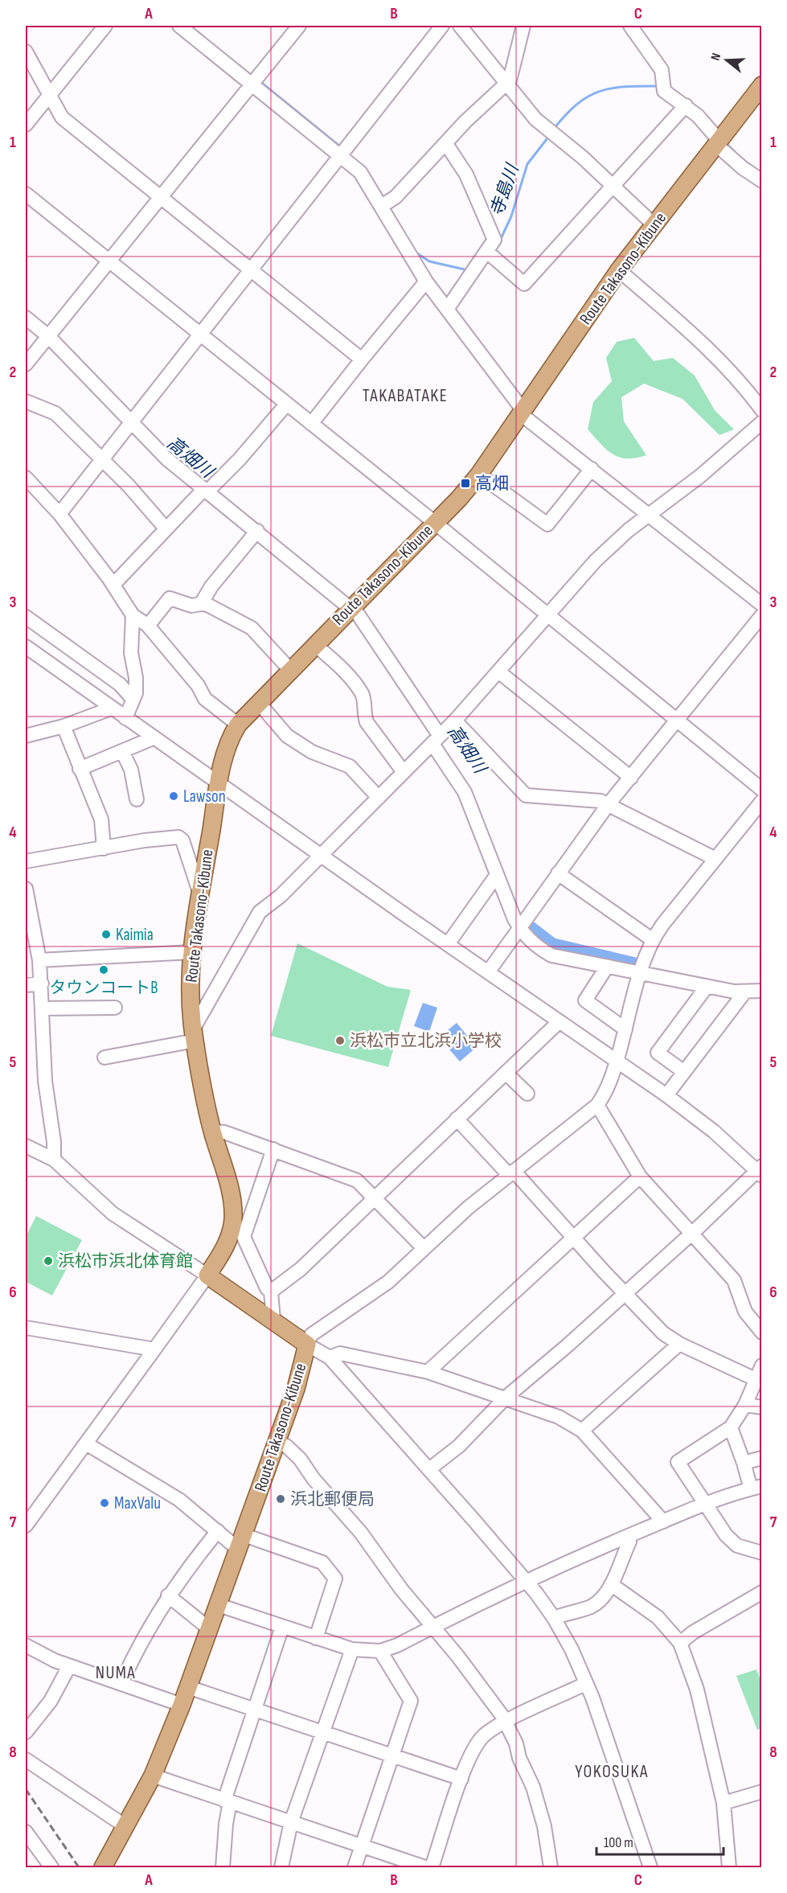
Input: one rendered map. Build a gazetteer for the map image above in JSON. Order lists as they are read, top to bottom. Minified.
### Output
{"streets":{"main road":["Route Takasono-Kibune"]},"districts":["TAKABATAKE","NUMA","YOKOSUKA"],"water":["寺島川","高畑川"],"places":{"transit":["高畑"],"other":["Lawson","Kaimia","タウンコートB","浜松市立北浜小学校","浜松市浜北体育館","浜北郵便局","MaxValu"]},"scale_bar":"100 m","north":"left","grid":{"columns":["A","B","C"],"rows":["1","2","3","4","5","6","7","8"]}}
